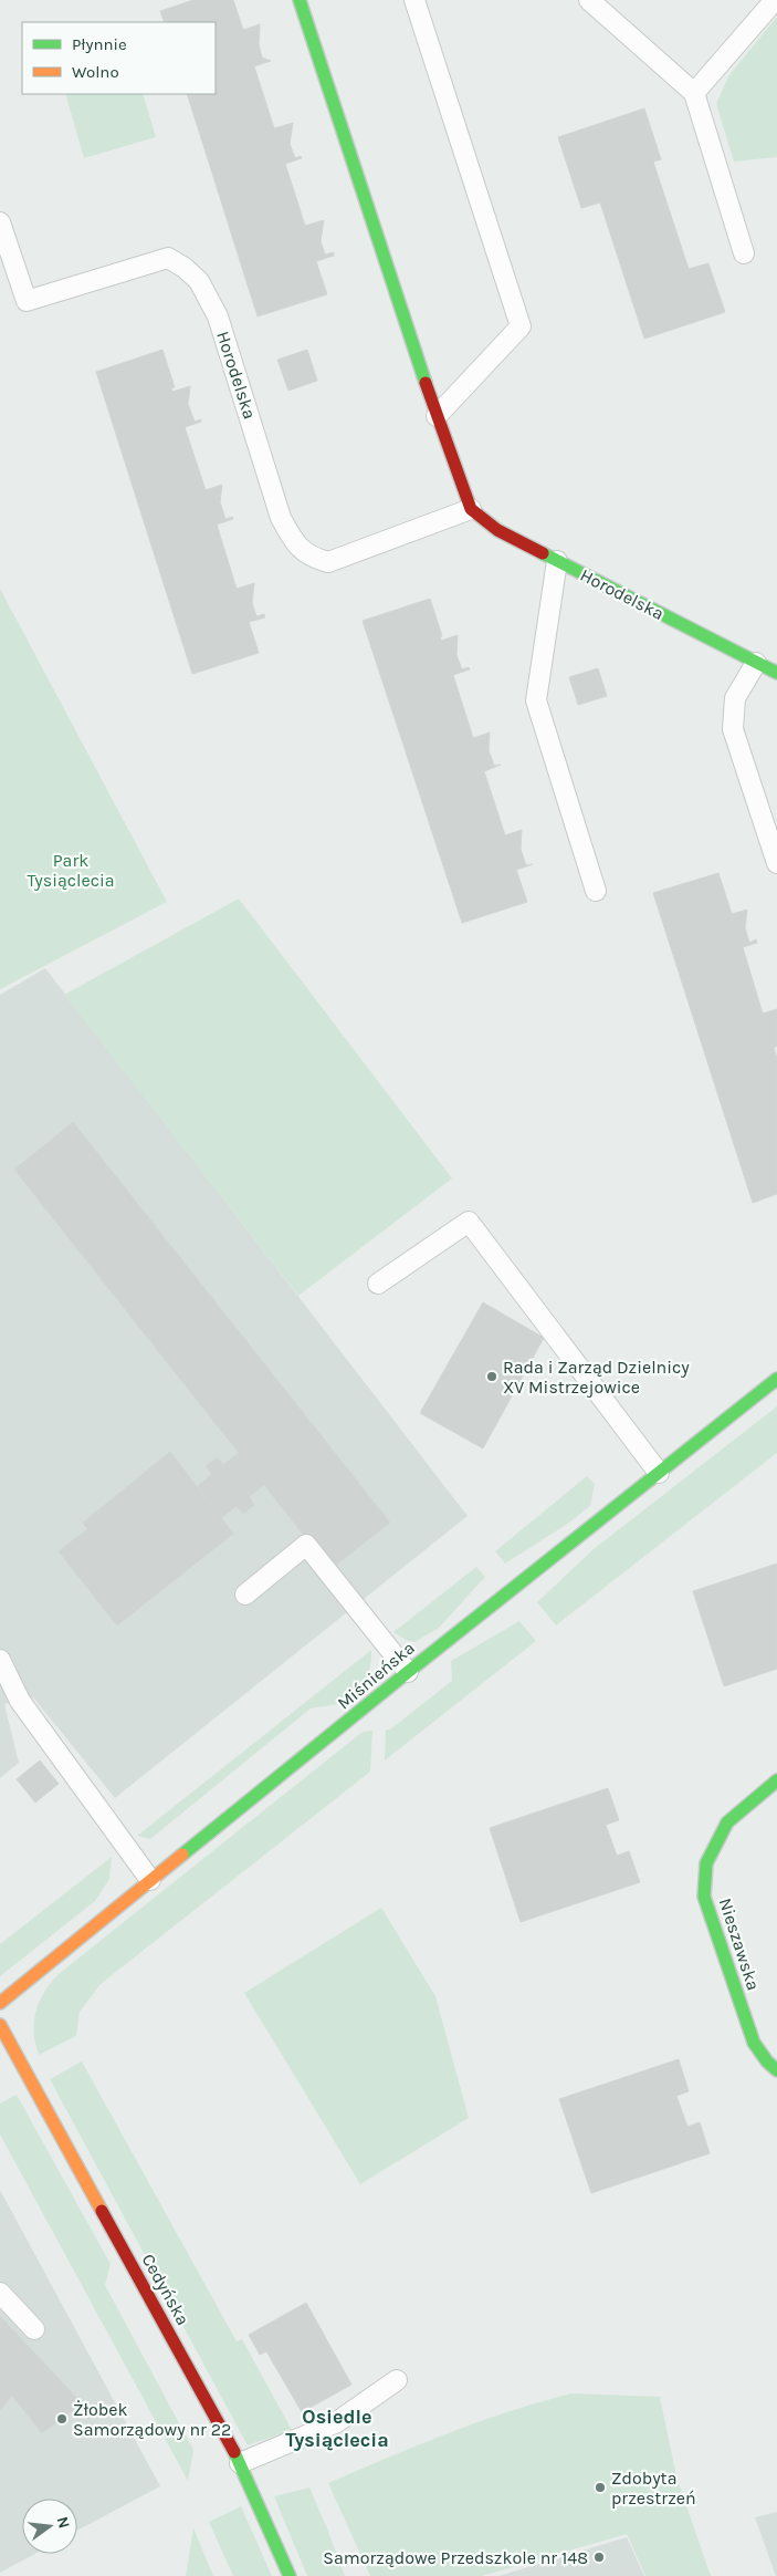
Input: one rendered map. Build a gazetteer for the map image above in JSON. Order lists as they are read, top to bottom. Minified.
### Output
{"streets":{"street":["Horodelska","Miśnieńska","Nieszawska","Cedyńska"]},"districts":["Osiedle Tysiąclecia"],"parks":["Park Tysiąclecia"],"places":["Rada i Zarząd Dzielnicy XV Mistrzejowice","Żłobek Samorządowy nr 22","Zdobyta przestrzeń","Samorządowe Przedszkole nr 148"],"legend":["Płynnie","Wolno"],"north":"right"}
